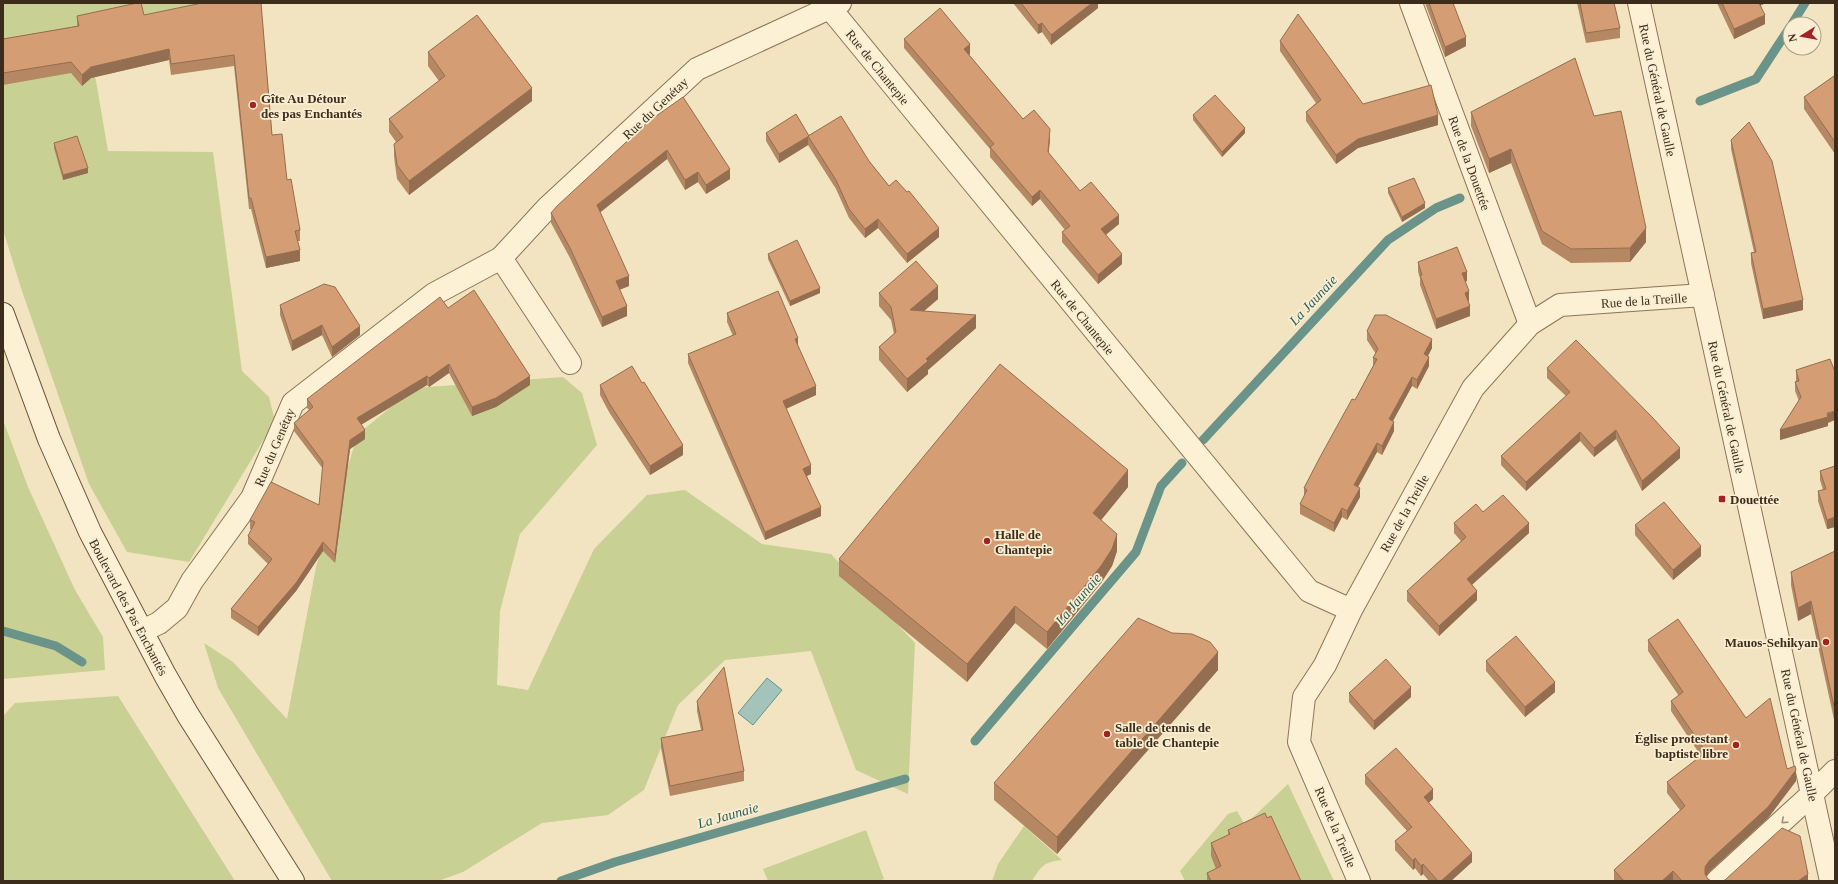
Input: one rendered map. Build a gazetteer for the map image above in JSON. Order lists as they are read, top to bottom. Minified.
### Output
{"streets":{"street":["Rue de Chantepie","Rue du Général de Gaulle","Rue du Genétay","Rue de la Douettée","Rue de la Treille","Boulevard des Pas Enchantés"]},"crossings":[["Rue de Chantepie","Rue du Genétay"],["Rue de Chantepie","Rue de la Treille"],["Rue du Général de Gaulle","Rue de la Treille"],["Rue du Genétay","Boulevard des Pas Enchantés"],["Rue de la Douettée","Rue de la Treille"]],"water":["La Jaunaie"],"places":{"other":["Gîte Au Détour des pas Enchantés","Halle de Chantepie","Mauos-Sehikyan","Salle de tennis de table de Chantepie","Église protestant baptiste libre"],"transit":["Douettée"]},"north":"left"}
